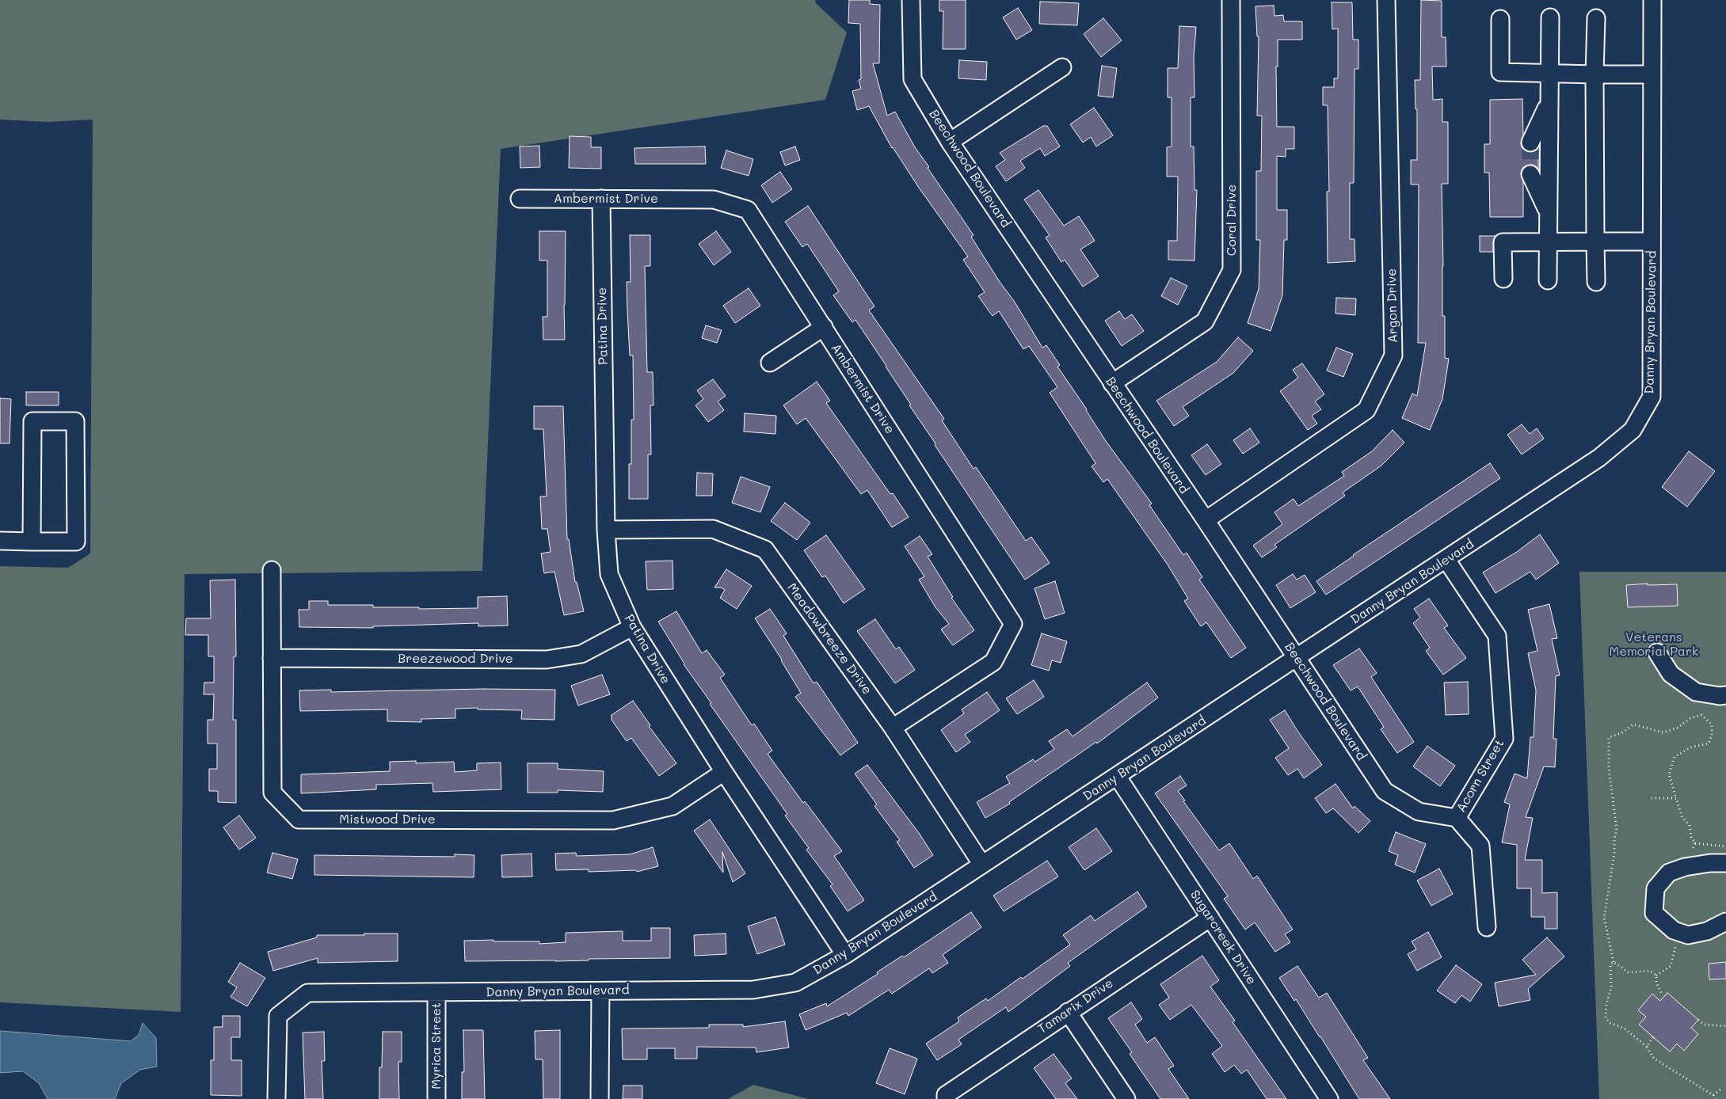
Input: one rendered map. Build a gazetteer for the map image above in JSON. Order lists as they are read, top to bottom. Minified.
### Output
{"streets":{"street":["Beechwood Boulevard","Ambermist Drive","Coral Drive","Argon Drive","Danny Bryan Boulevard","Patina Drive","Meadowbreeze Drive","Breezewood Drive","Acorn Street","Mistwood Drive","Sugarcreek Drive","Tamarix Drive","Myrica Street"]},"crossings":[["Beechwood Boulevard","Coral Drive"],["Beechwood Boulevard","Argon Drive"],["Beechwood Boulevard","Danny Bryan Boulevard"],["Beechwood Boulevard","Acorn Street"],["Ambermist Drive","Patina Drive"],["Ambermist Drive","Meadowbreeze Drive"],["Danny Bryan Boulevard","Patina Drive"],["Danny Bryan Boulevard","Meadowbreeze Drive"],["Danny Bryan Boulevard","Acorn Street"],["Danny Bryan Boulevard","Sugarcreek Drive"],["Danny Bryan Boulevard","Myrica Street"],["Patina Drive","Meadowbreeze Drive"],["Patina Drive","Breezewood Drive"],["Patina Drive","Mistwood Drive"],["Breezewood Drive","Mistwood Drive"],["Sugarcreek Drive","Tamarix Drive"]],"parks":["Veterans Memorial Park"]}
